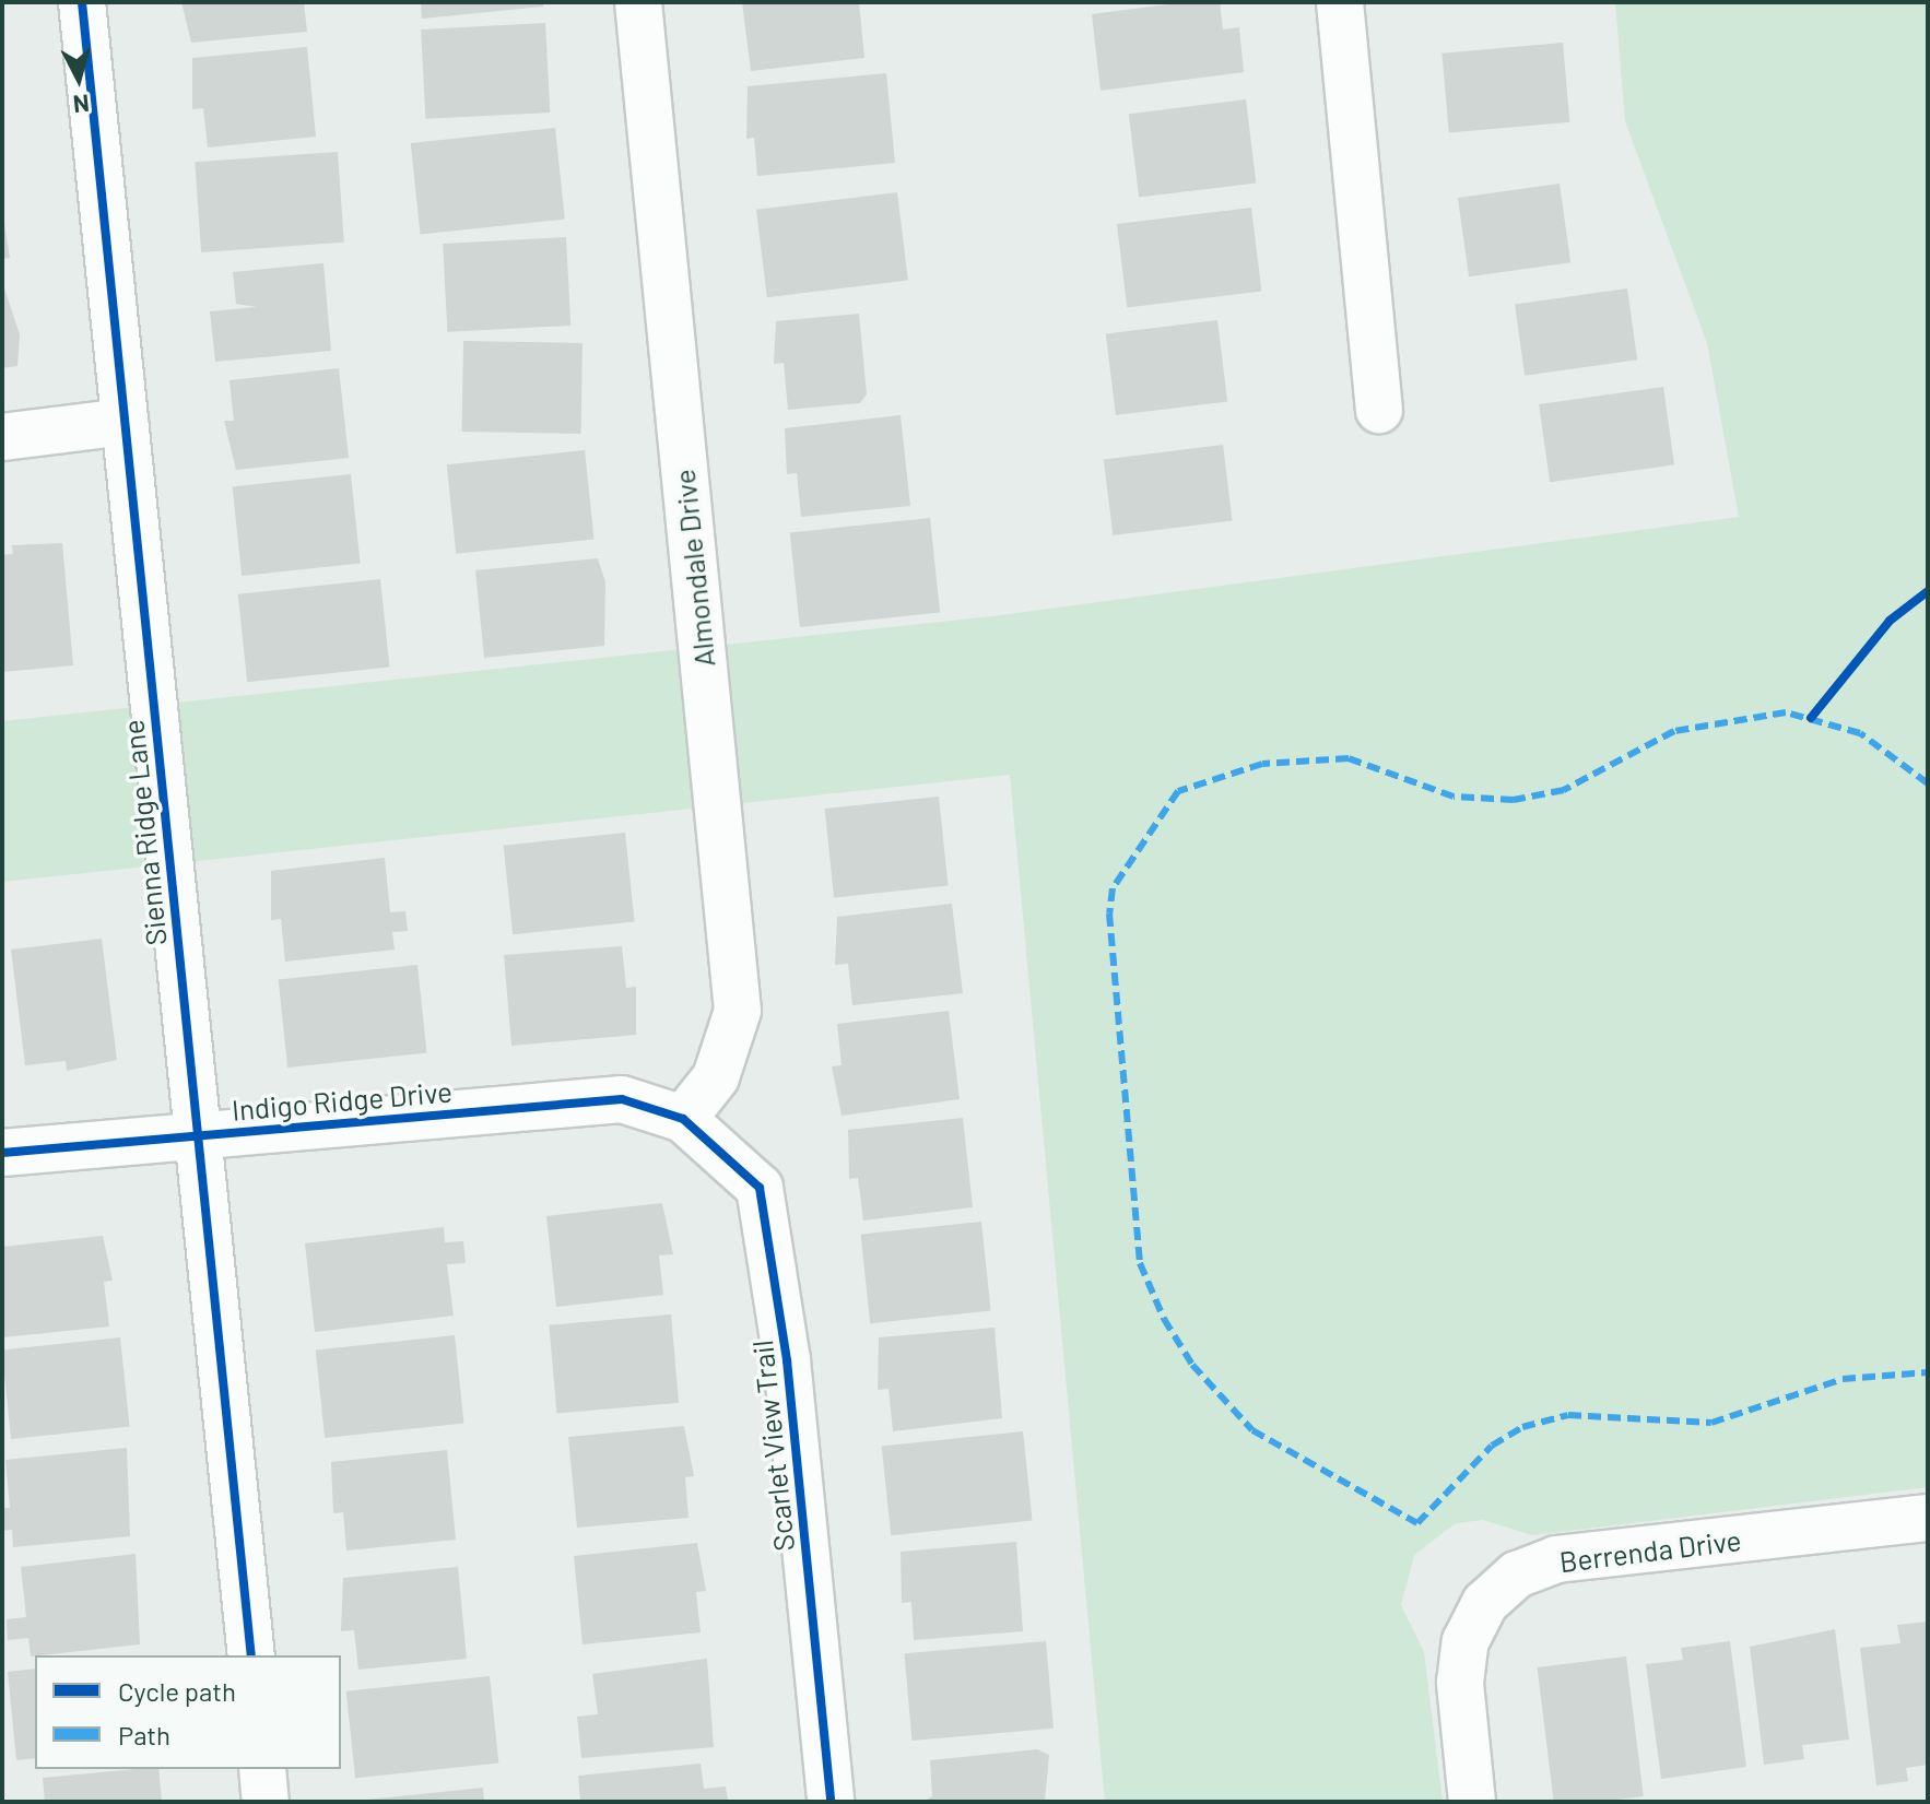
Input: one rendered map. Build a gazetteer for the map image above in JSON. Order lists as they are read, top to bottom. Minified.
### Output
{"streets":{"street":["Almondale Drive","Sienna Ridge Lane","Indigo Ridge Drive","Scarlet View Trail","Berrenda Drive"]},"crossings":[["Almondale Drive","Indigo Ridge Drive"],["Almondale Drive","Scarlet View Trail"],["Sienna Ridge Lane","Indigo Ridge Drive"],["Indigo Ridge Drive","Scarlet View Trail"]],"legend":["Cycle path","Path"],"north":"bottom"}
